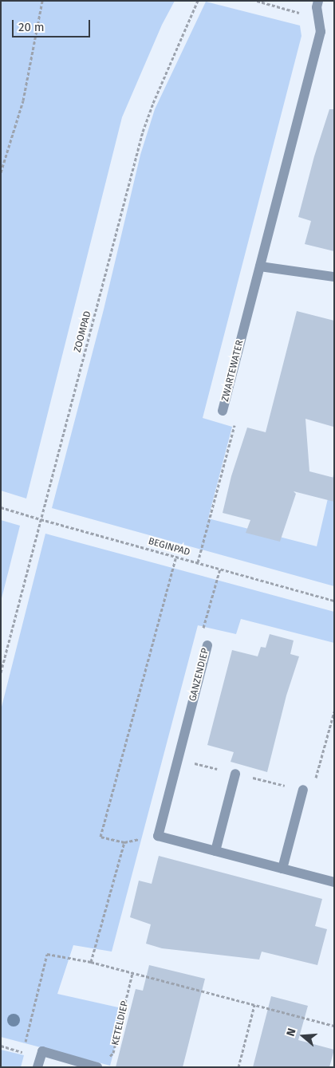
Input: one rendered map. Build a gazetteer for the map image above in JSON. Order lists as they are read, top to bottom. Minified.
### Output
{"streets":{"street":["ZWARTEWATER","GANZENDIEP"],"path":["ZOOMPAD","BEGINPAD","KETELDIEP"]},"crossings":[["ZOOMPAD","BEGINPAD"],["ZWARTEWATER","BEGINPAD"],["BEGINPAD","GANZENDIEP"]],"scale_bar":"20 m","north":"left"}
